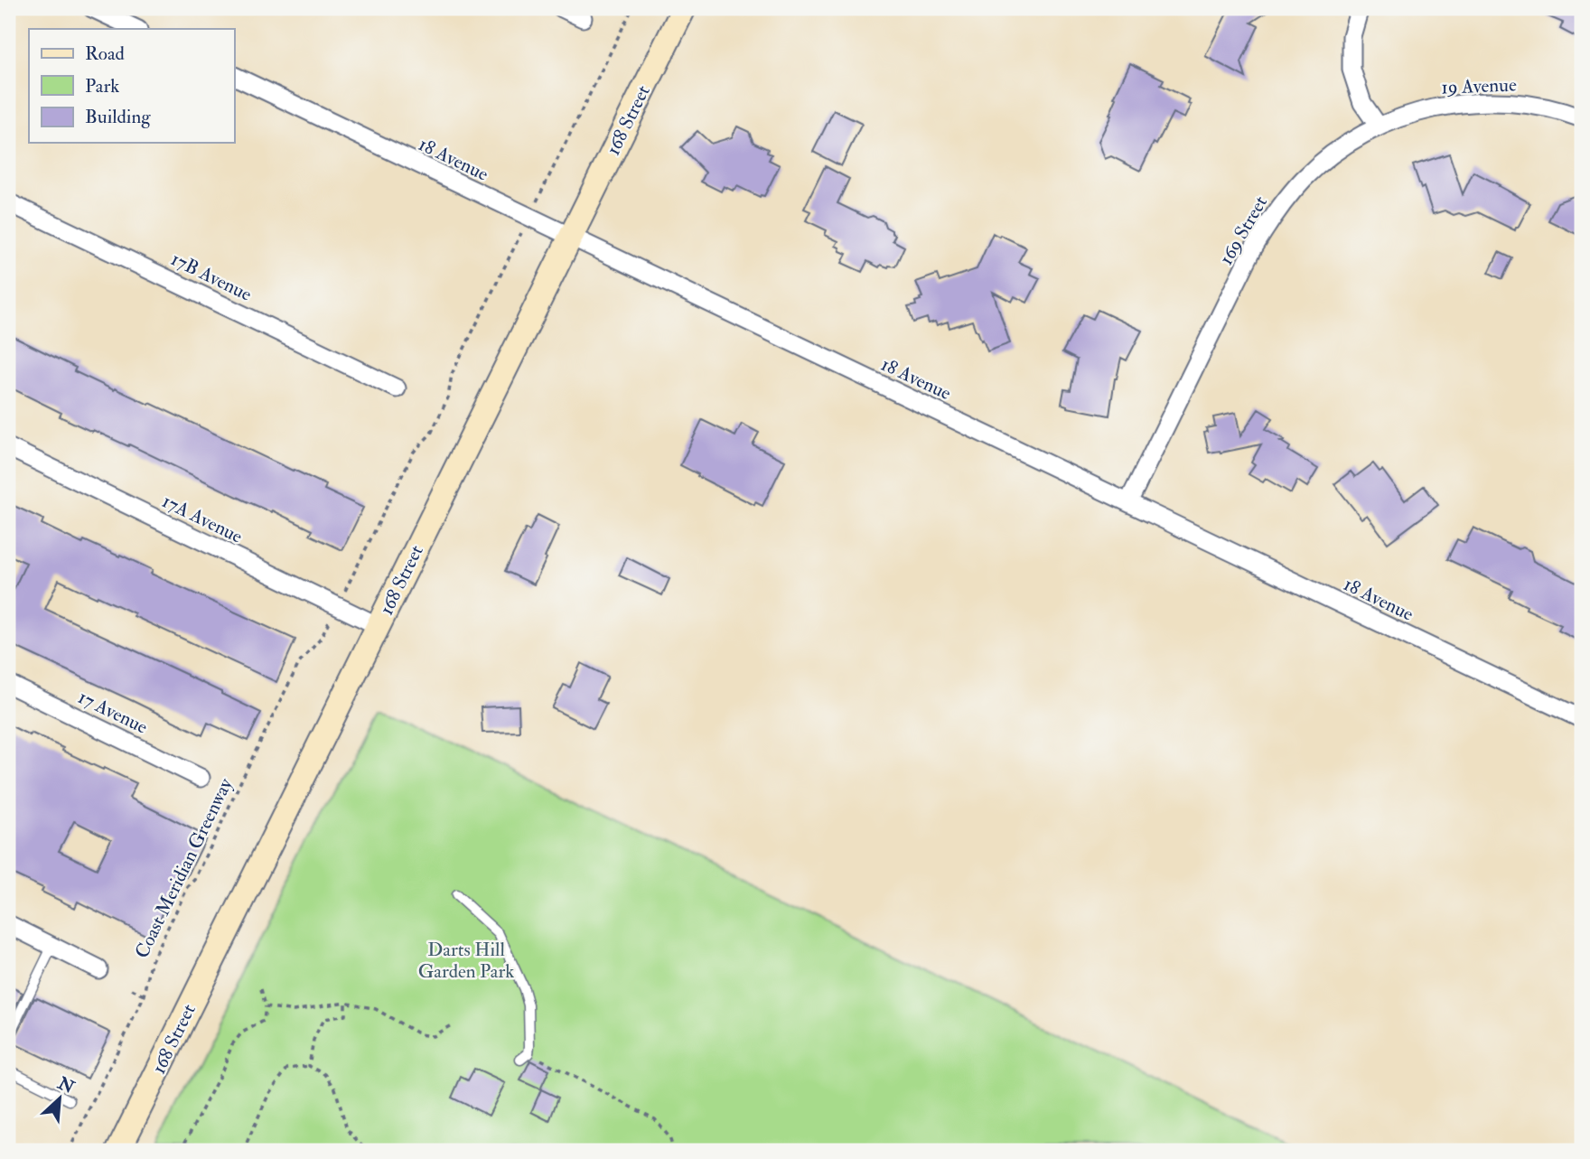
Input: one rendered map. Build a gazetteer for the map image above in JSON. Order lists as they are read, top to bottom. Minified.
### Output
{"streets":{"main road":["168 Street"],"street":["19 Avenue","18 Avenue","169 Street","17B Avenue","17A Avenue","17 Avenue"],"path":["Coast Meridian Greenway"]},"crossings":[["19 Avenue","169 Street"],["168 Street","18 Avenue"],["168 Street","17A Avenue"],["18 Avenue","169 Street"]],"parks":["Darts Hill Garden Park"],"legend":["Road","Park","Building"],"north":"top right"}
